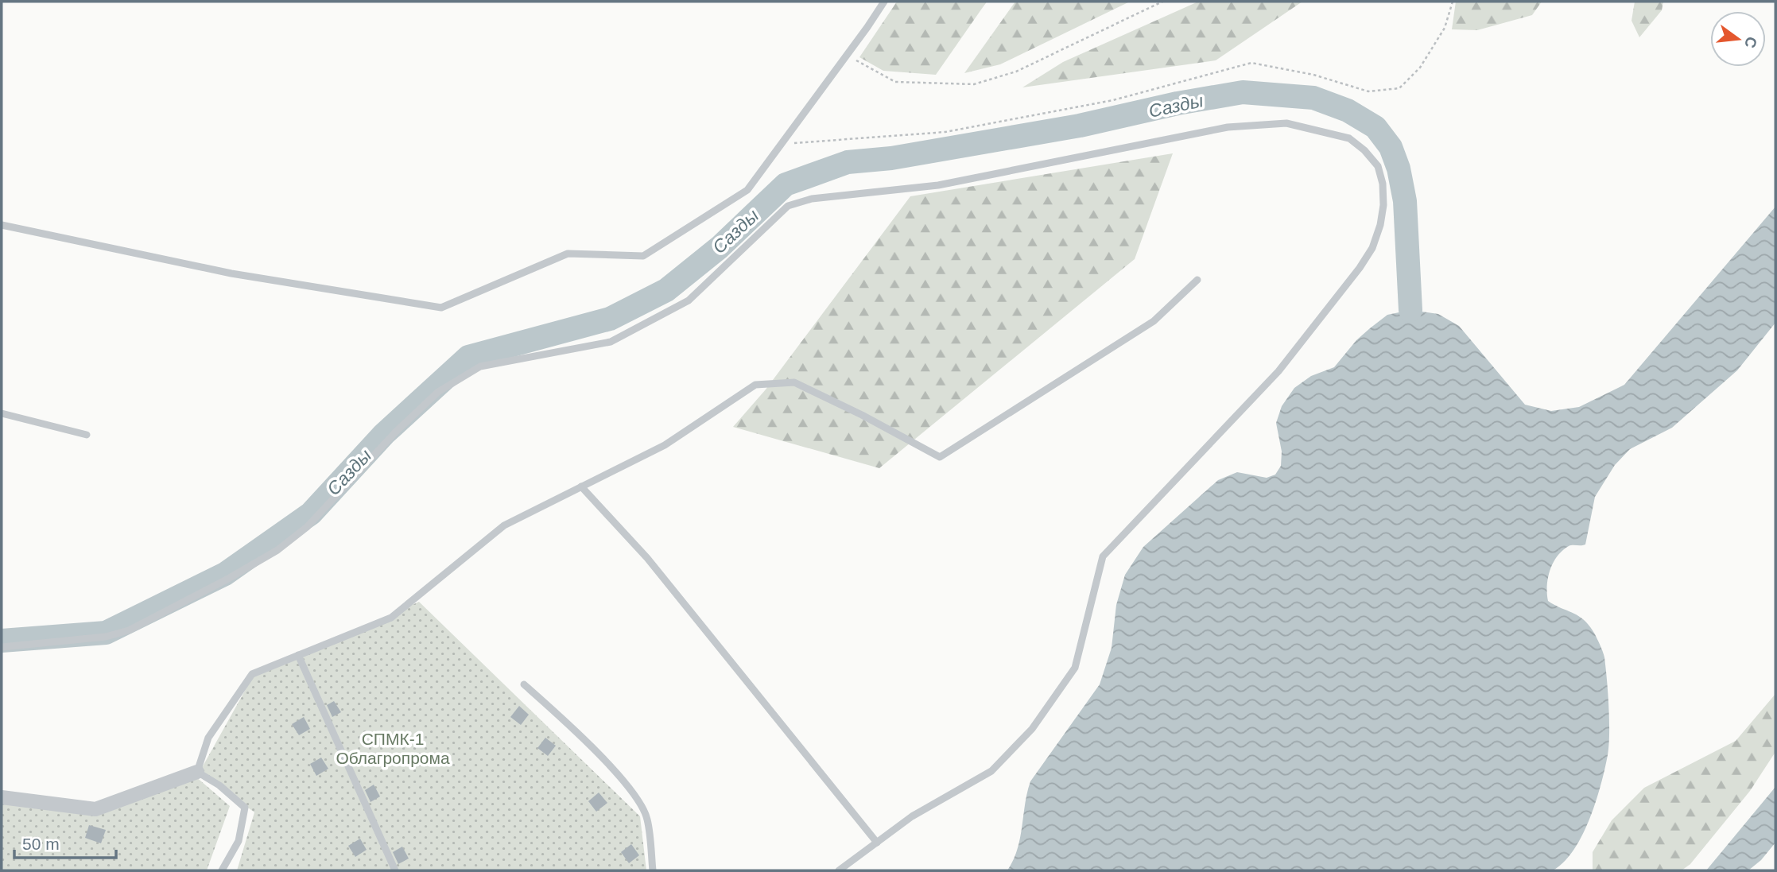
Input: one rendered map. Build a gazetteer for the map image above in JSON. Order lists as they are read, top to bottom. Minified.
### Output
{"water":["Сазды"],"parks":["СПМК-1 Облагропрома"],"scale_bar":"50 m","north":"right"}
